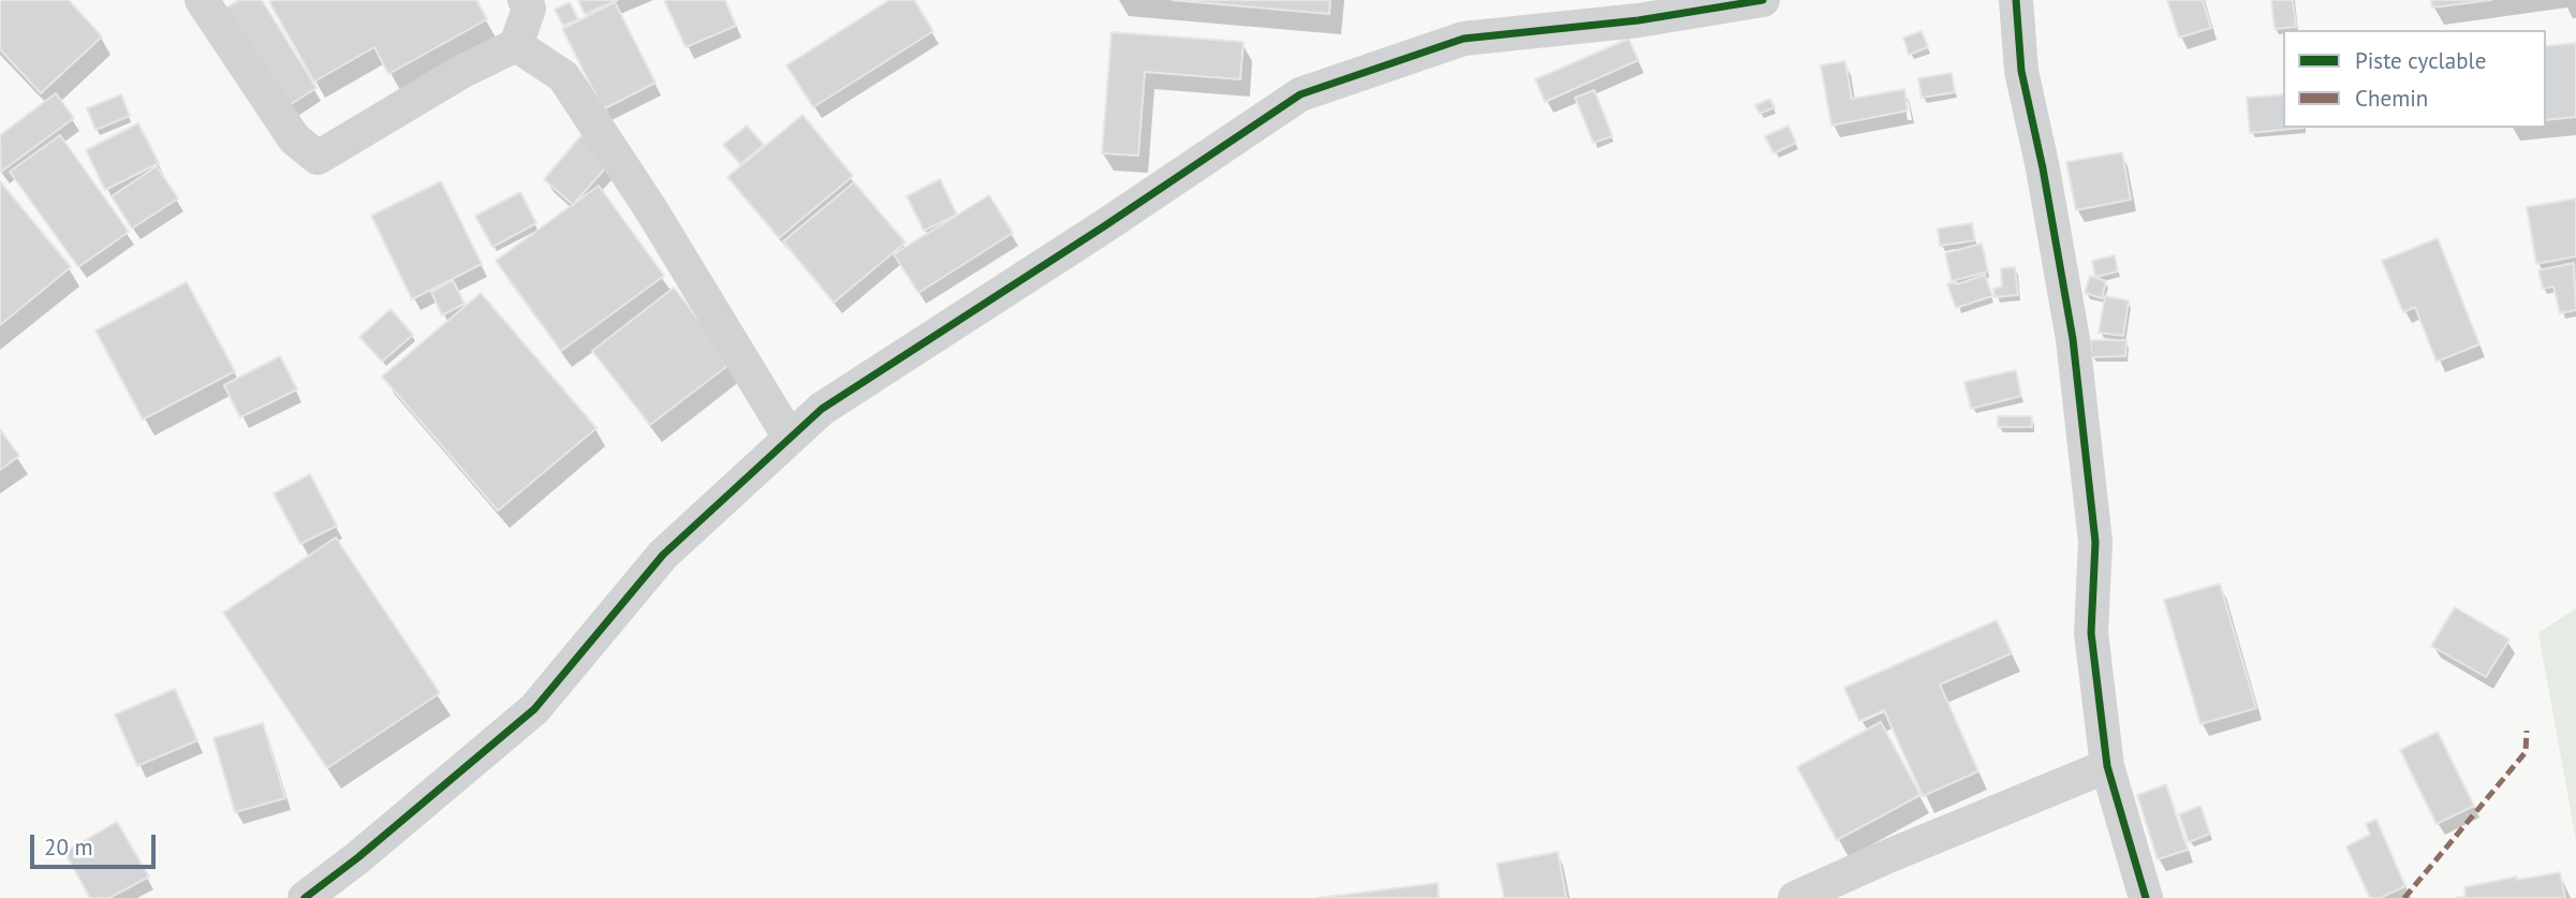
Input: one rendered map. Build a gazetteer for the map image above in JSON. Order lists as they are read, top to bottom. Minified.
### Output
{"legend":["Piste cyclable","Chemin"],"scale_bar":"20 m"}
